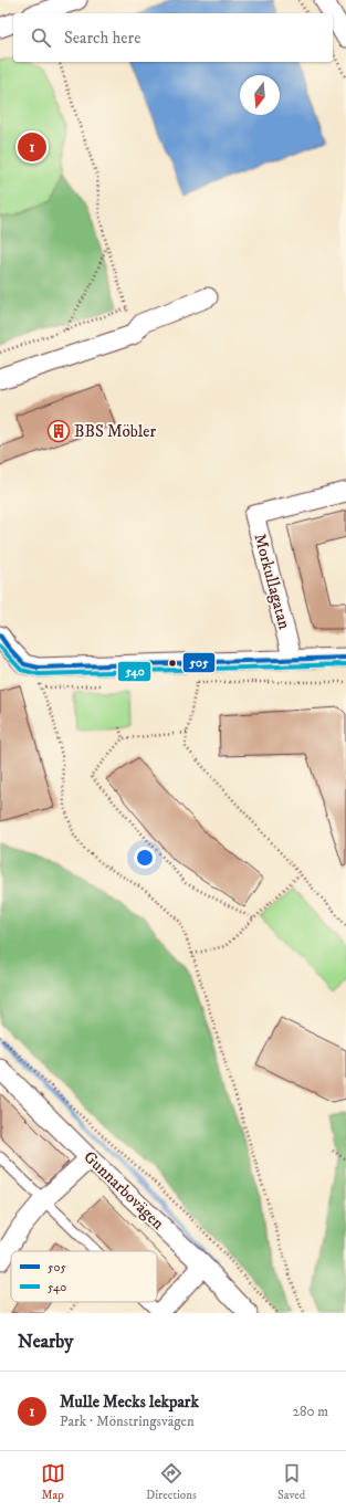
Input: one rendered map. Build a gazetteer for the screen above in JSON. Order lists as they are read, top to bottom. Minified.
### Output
{"streets":{"street":["Morkullagatan","Gunnarbovägen"]},"places":{"building":["BBS Möbler"]},"lines":["transit line 505","transit line 540"],"legend":["505","540"],"north":"bottom","page":{"search":"Search here","pins":"1","heading":"Nearby","list":[{"mark":"1","name":"Mulle Mecks lekpark","note":"Park · Mönstringsvägen","value":"280 m"}],"nav":["Map","Directions","Saved"]}}
